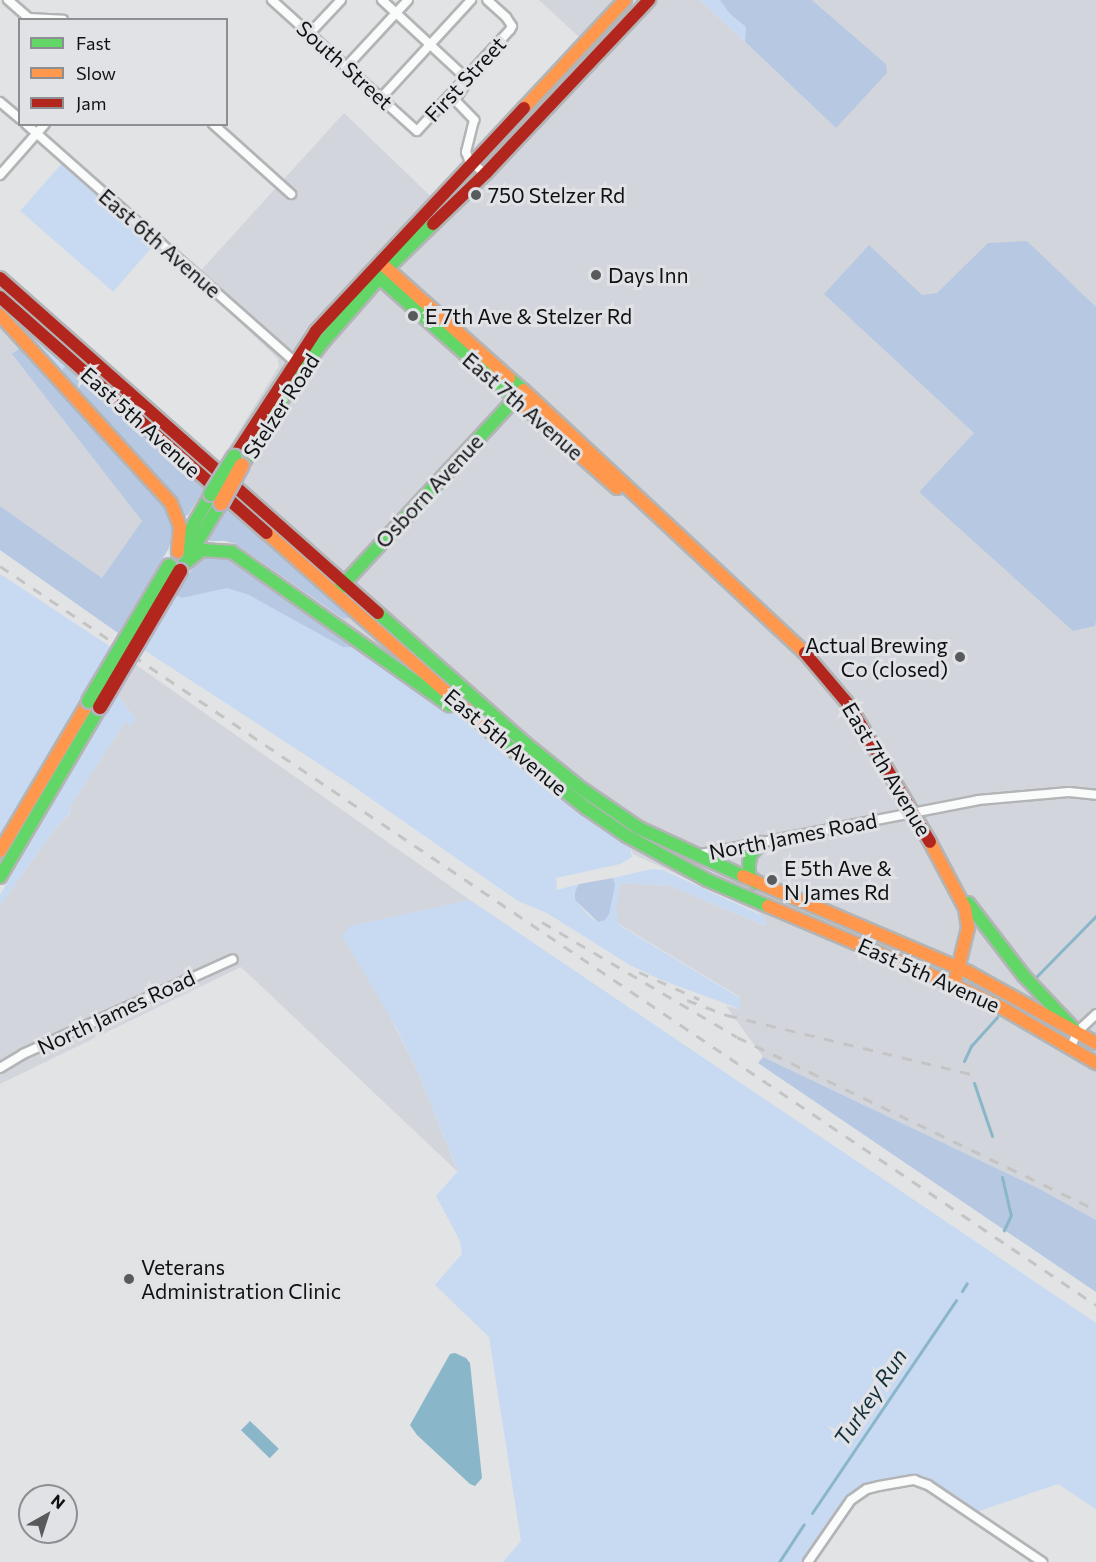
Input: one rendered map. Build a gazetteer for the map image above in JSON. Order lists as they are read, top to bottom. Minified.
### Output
{"streets":{"main road":["Stelzer Road","East 7th Avenue","East 5th Avenue","Osborn Avenue"],"street":["South Street","First Street","East 6th Avenue","North James Road"]},"crossings":[["South Street","First Street"],["East 6th Avenue","Stelzer Road"],["Stelzer Road","East 7th Avenue"],["East 7th Avenue","East 5th Avenue"],["East 7th Avenue","Osborn Avenue"],["East 7th Avenue","North James Road"],["East 5th Avenue","Osborn Avenue"],["East 5th Avenue","North James Road"]],"water":["Turkey Run"],"places":["750 Stelzer Rd","Days Inn","E 7th Ave & Stelzer Rd","Actual Brewing Co (closed)","E 5th Ave & N James Rd","Veterans Administration Clinic"],"legend":["Fast","Slow","Jam"],"north":"top right"}
